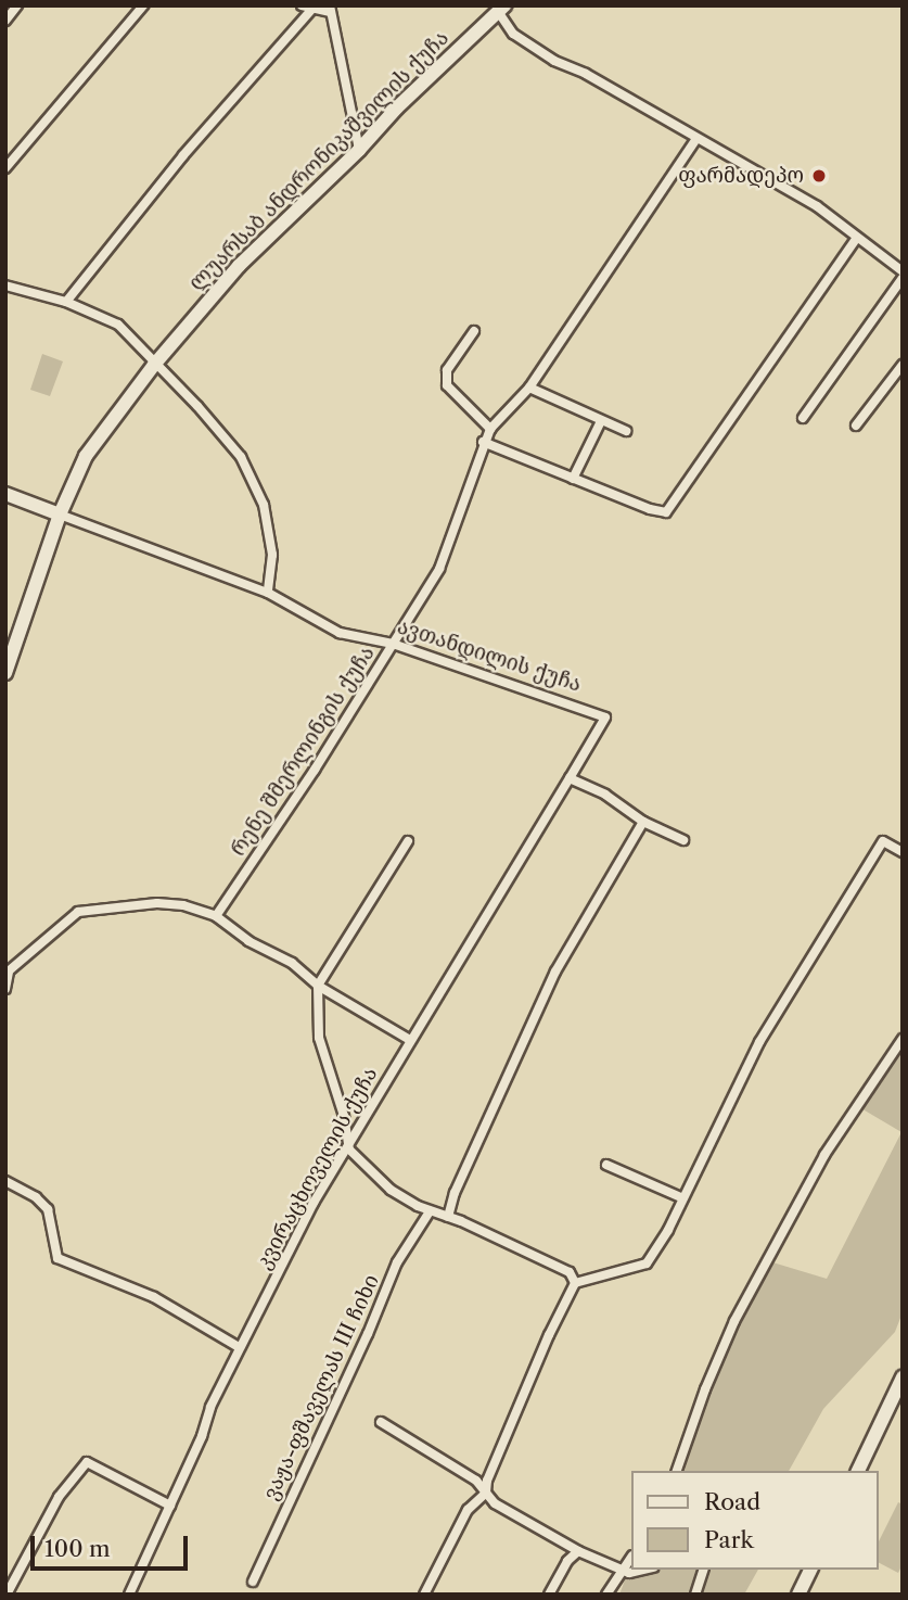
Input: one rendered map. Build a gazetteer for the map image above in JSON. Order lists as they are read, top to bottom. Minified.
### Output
{"streets":{"street":["ლუარსაბ ანდრონიკაშვილის ქუჩა","ავთანდილის ქუჩა","რენე შმერლინგის ქუჩა","კვირაცხოველის ქუჩა","ვაჟა-ფშაველას III ჩიხი"]},"crossings":[["ლუარსაბ ანდრონიკაშვილის ქუჩა","ავთანდილის ქუჩა"],["ავთანდილის ქუჩა","რენე შმერლინგის ქუჩა"],["ავთანდილის ქუჩა","კვირაცხოველის ქუჩა"]],"places":["ფარმადეპო"],"legend":["Road","Park"],"scale_bar":"100 m"}
